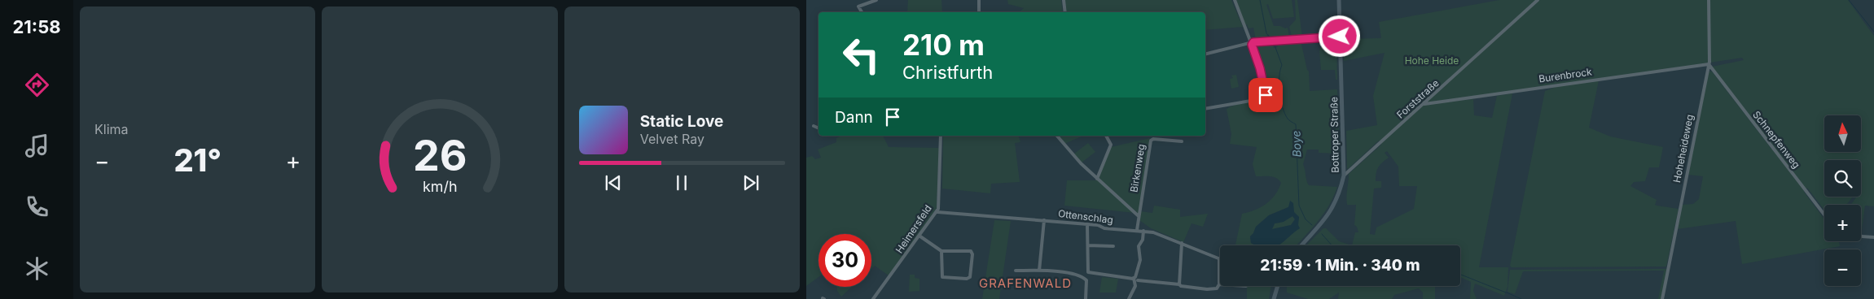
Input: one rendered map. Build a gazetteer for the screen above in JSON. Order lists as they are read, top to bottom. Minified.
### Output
{"streets":{"main road":["Bottroper Straße"],"street":["Burenbrock","Forststraße","Schnepfenweg","Hoheheideweg","Birkenweg","Ottenschlag","Heimersfeld"]},"crossings":[["Burenbrock","Forststraße"],["Burenbrock","Schnepfenweg"],["Burenbrock","Hoheheideweg"],["Forststraße","Bottroper Straße"],["Schnepfenweg","Hoheheideweg"],["Birkenweg","Ottenschlag"],["Ottenschlag","Heimersfeld"]],"districts":["GRAFENWALD"],"water":["Boye"],"parks":["Hohe Heide"],"north":"top","page":{"tabs":"21:58","tile":"Klima","turn":["210 m","Christfurth"],"then":"Dann","song":["Static Love","Velvet Ray"],"map_buttons":["+","−"],"heat":["−","21°","+"],"limit":"30","trip":"21:59 · 1 Min. · 340 m","gauge":["26","km/h"]}}
